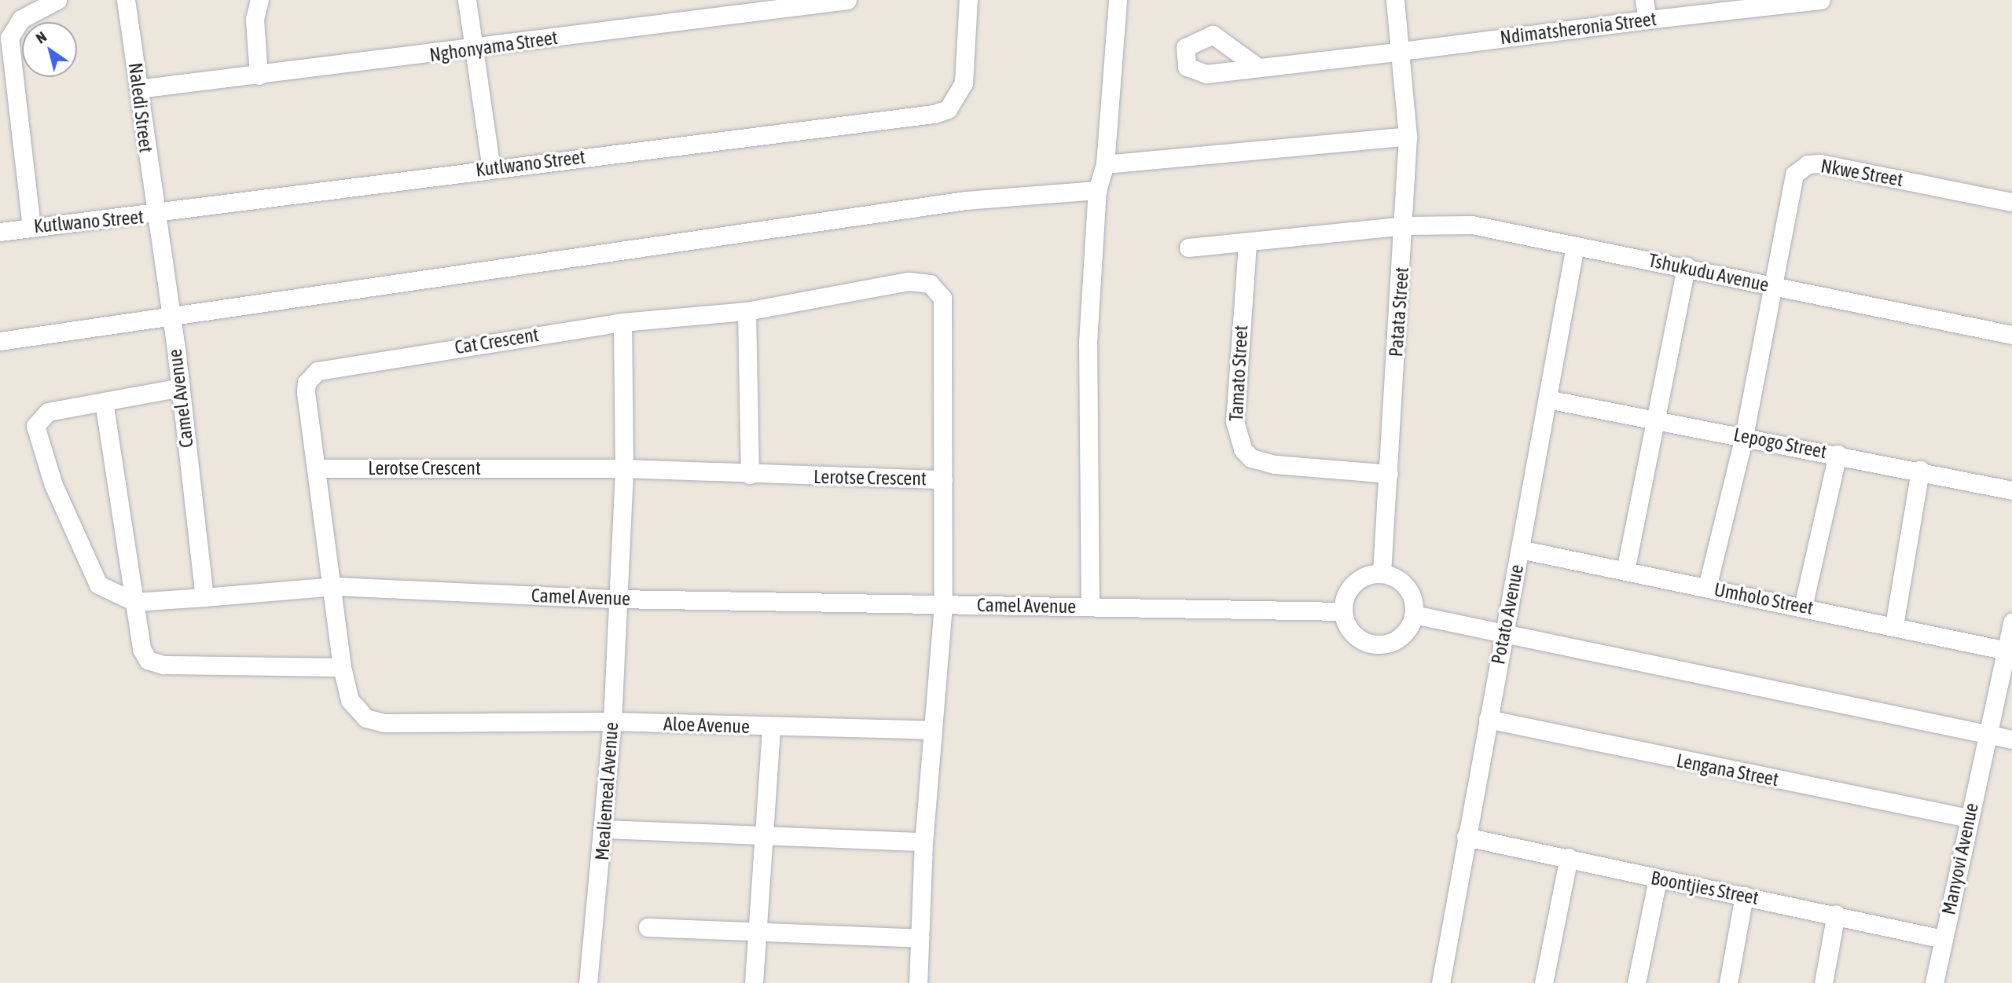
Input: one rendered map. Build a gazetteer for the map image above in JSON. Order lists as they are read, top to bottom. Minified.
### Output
{"streets":{"street":["Ndimatsheronia Street","Nghonyama Street","Naledi Street","Kutlwano Street","Nkwe Street","Tshukudu Avenue","Patata Street","Cat Crescent","Tamato Street","Camel Avenue","Lepogo Street","Lerotse Crescent","Umholo Street","Potato Avenue","Aloe Avenue","Lengana Street","Mealiemeal Avenue","Manyovi Avenue","Boontjies Street"]},"crossings":[["Ndimatsheronia Street","Patata Street"],["Nghonyama Street","Naledi Street"],["Naledi Street","Kutlwano Street"],["Naledi Street","Camel Avenue"],["Kutlwano Street","Camel Avenue"],["Nkwe Street","Tshukudu Avenue"],["Tshukudu Avenue","Patata Street"],["Tshukudu Avenue","Potato Avenue"],["Patata Street","Tamato Street"],["Patata Street","Camel Avenue"],["Cat Crescent","Camel Avenue"],["Cat Crescent","Lerotse Crescent"],["Cat Crescent","Aloe Avenue"],["Camel Avenue","Aloe Avenue"],["Camel Avenue","Mealiemeal Avenue"],["Lepogo Street","Potato Avenue"],["Umholo Street","Potato Avenue"],["Potato Avenue","Lengana Street"],["Potato Avenue","Boontjies Street"],["Aloe Avenue","Mealiemeal Avenue"],["Lengana Street","Manyovi Avenue"],["Manyovi Avenue","Boontjies Street"]],"north":"top left"}
